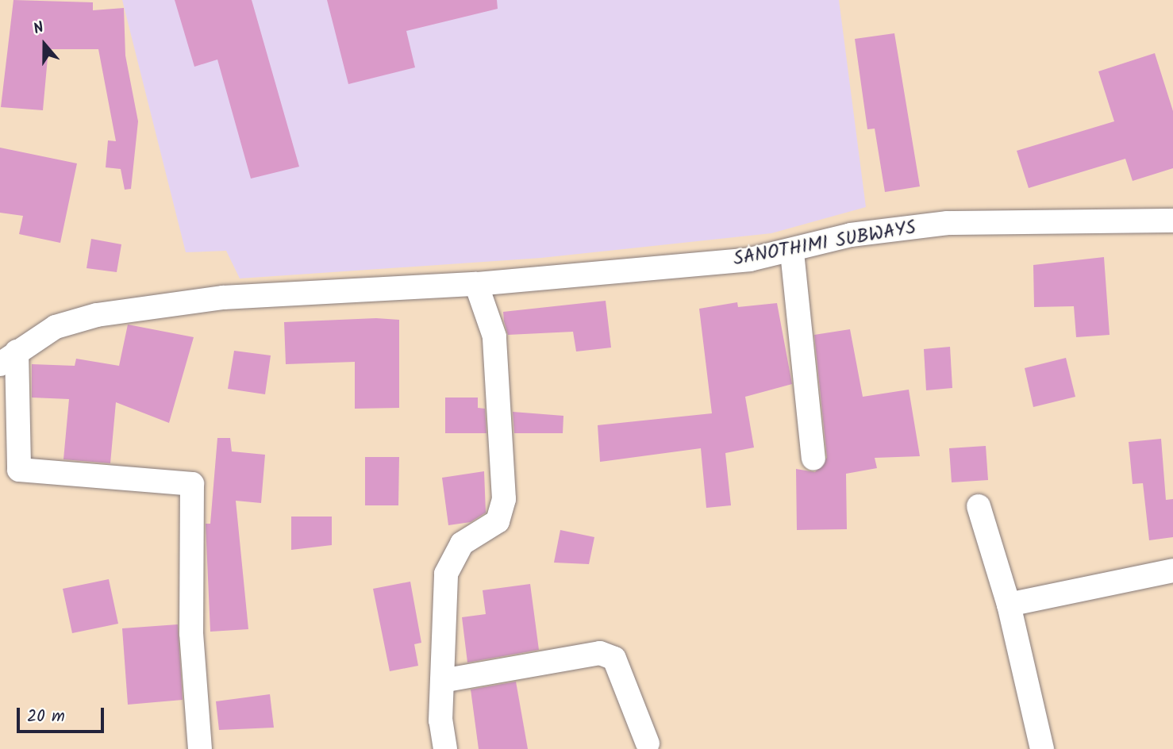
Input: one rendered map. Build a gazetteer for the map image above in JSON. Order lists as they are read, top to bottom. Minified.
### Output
{"streets":{"street":["SANOTHIMI SUBWAYS"]},"scale_bar":"20 m","north":"top"}
